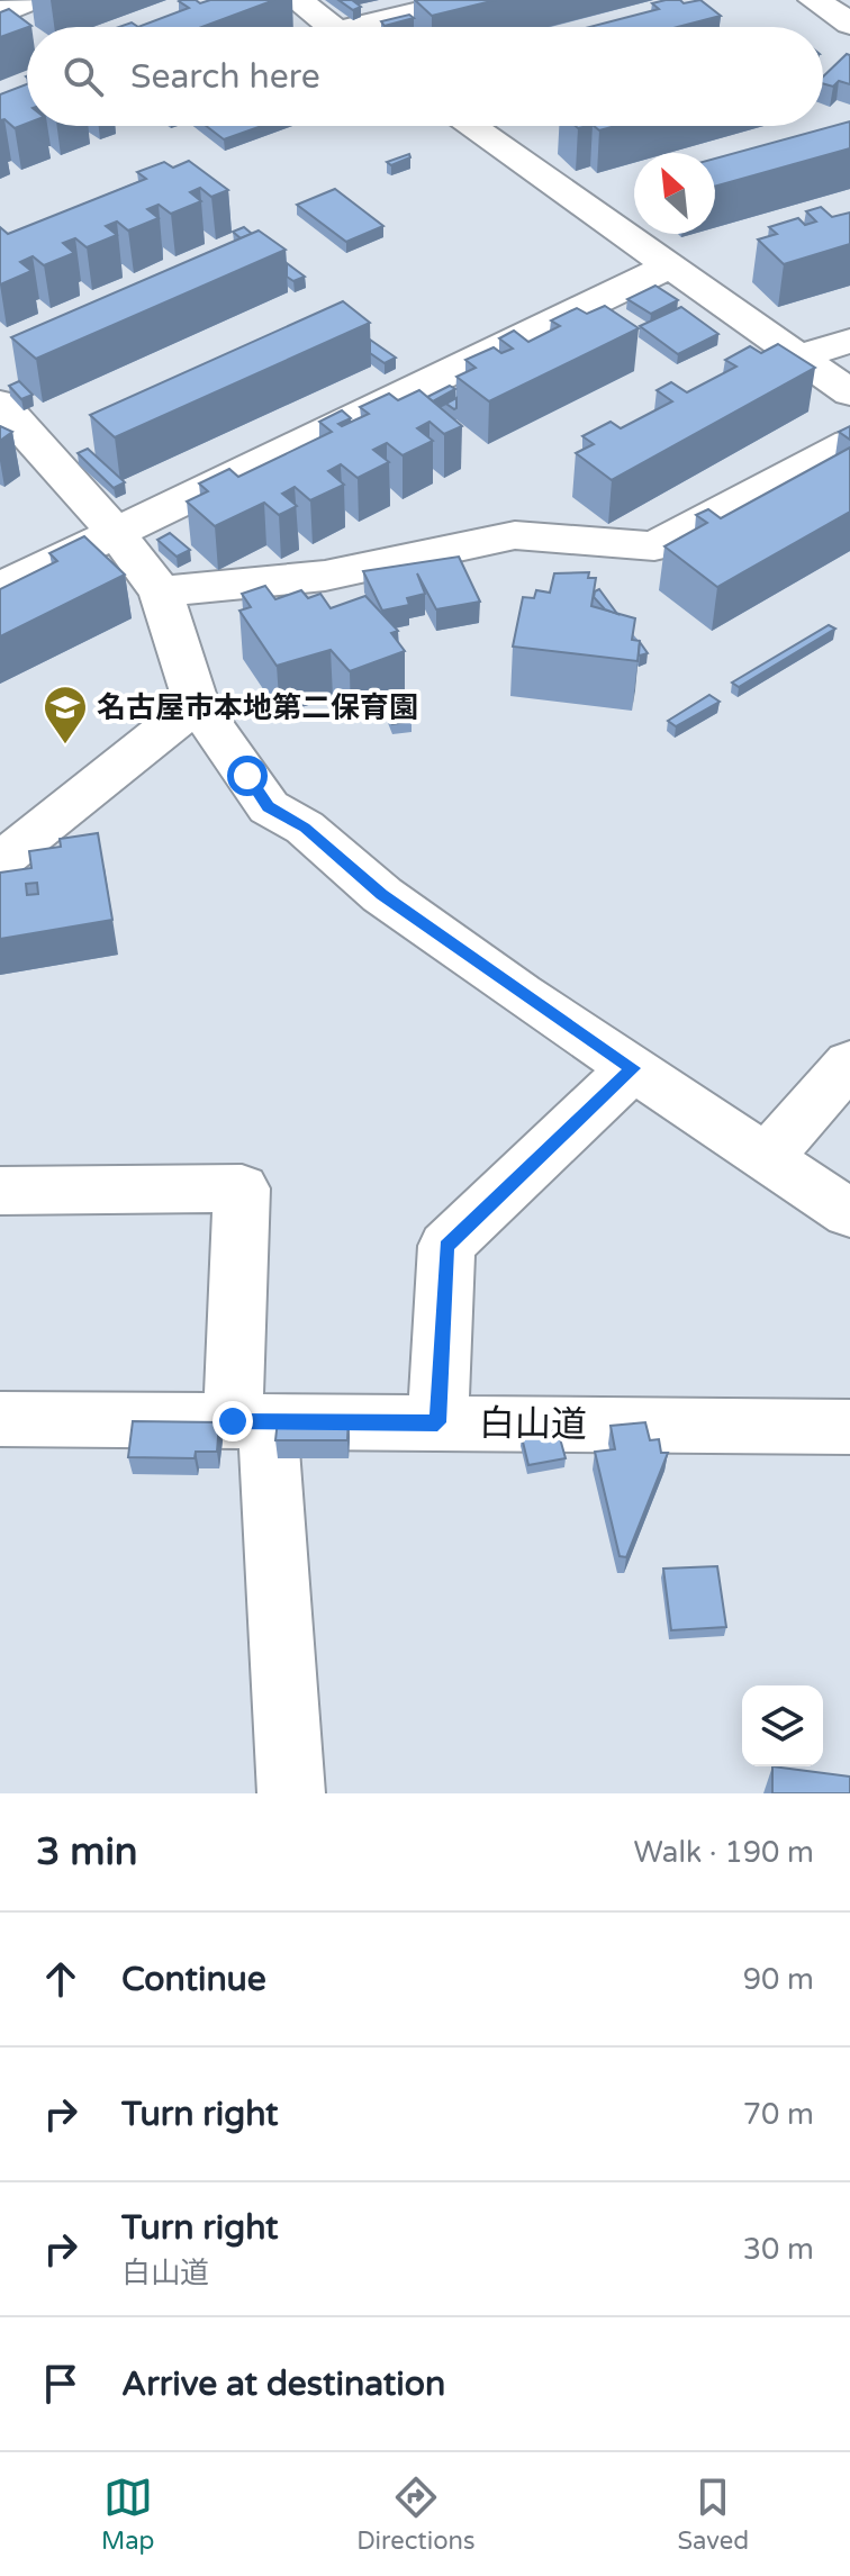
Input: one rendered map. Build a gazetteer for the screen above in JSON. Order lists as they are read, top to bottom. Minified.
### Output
{"streets":{"street":["白山道"]},"places":{"school or university":["名古屋市本地第二保育園"]},"north":"top left","page":{"search":"Search here","heading":["3 min","Walk · 190 m"],"list":[["Continue","90 m"],["Turn right","70 m"],["Turn right","白山道","30 m"],"Arrive at destination"],"nav":["Map","Directions","Saved"]}}
